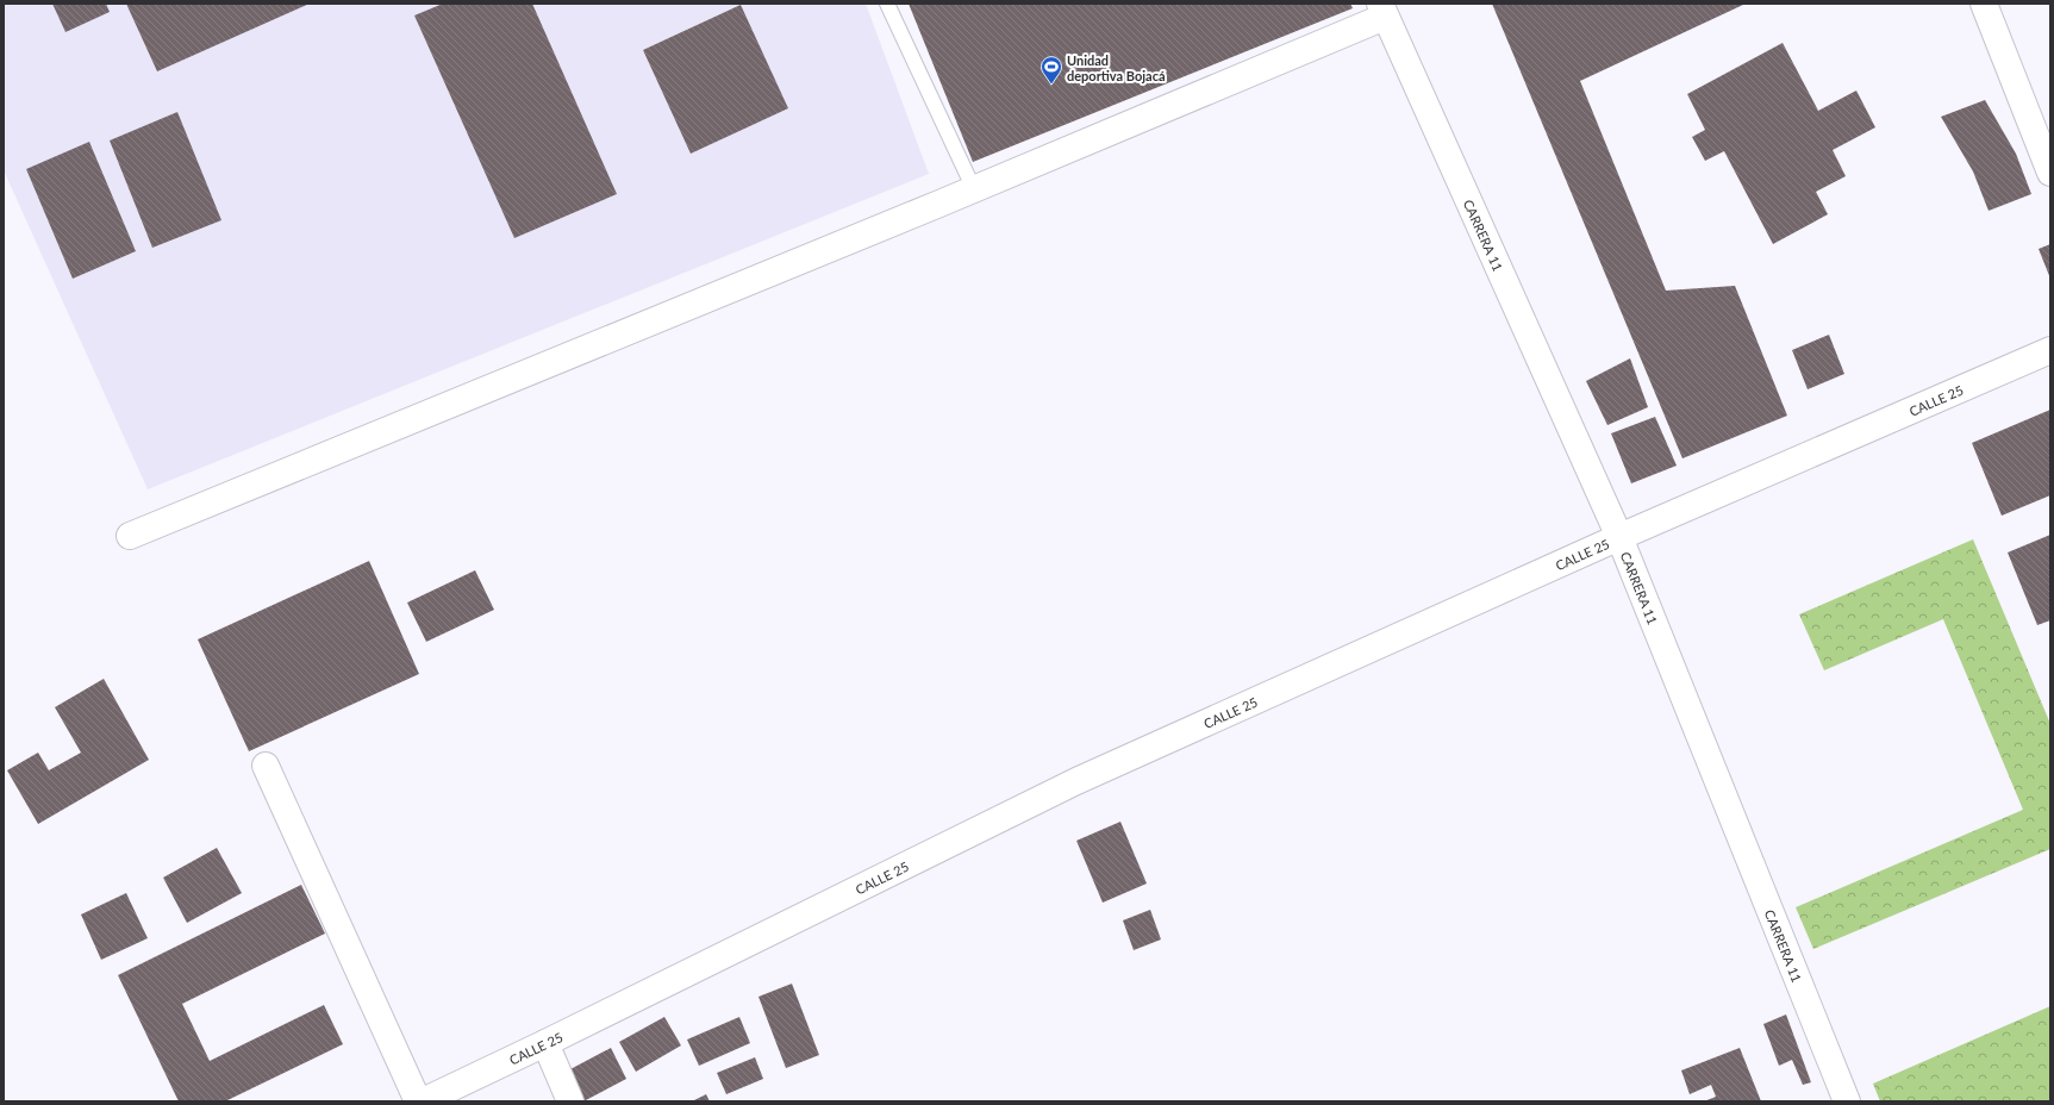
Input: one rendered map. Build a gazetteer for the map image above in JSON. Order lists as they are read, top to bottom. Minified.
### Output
{"streets":{"street":["CARRERA 11","CALLE 25"]},"crossings":[["CARRERA 11","CALLE 25"]],"places":{"sports":["Unidad deportiva Bojacá"]}}
